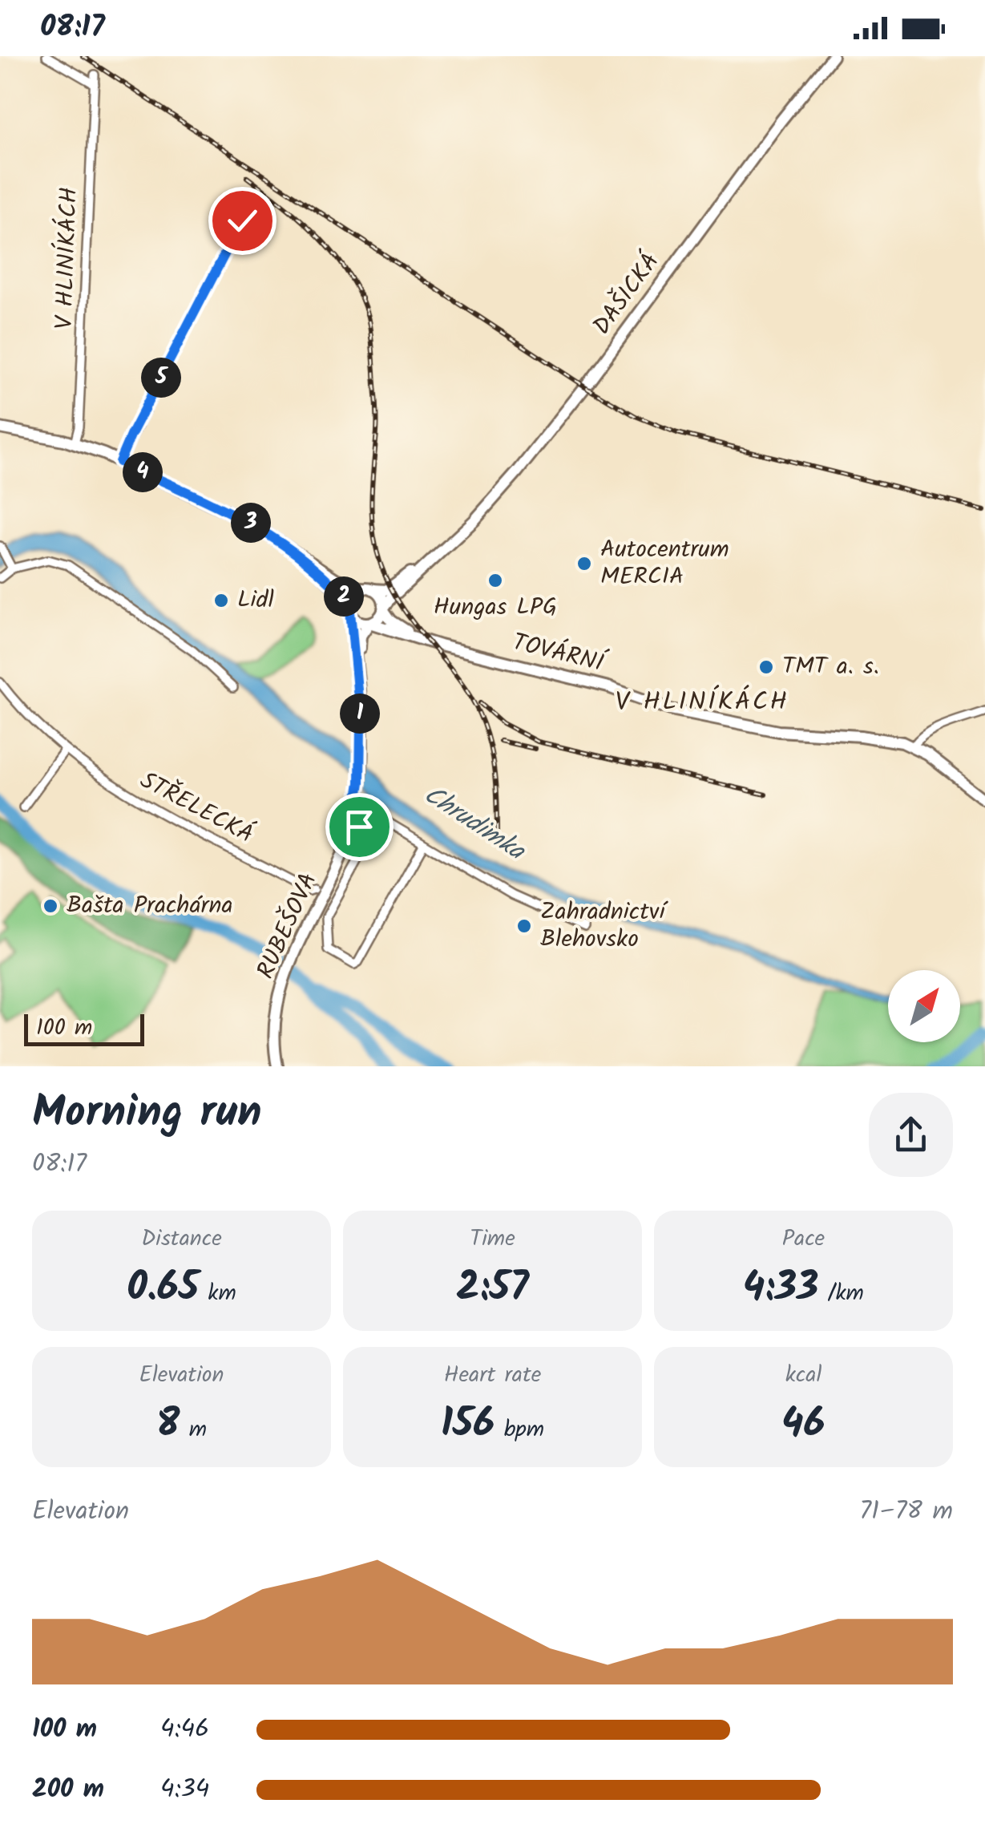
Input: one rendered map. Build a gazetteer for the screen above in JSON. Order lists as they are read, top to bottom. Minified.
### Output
{"streets":{"street":["V HLINÍKÁCH","DAŠICKÁ","TOVÁRNÍ","STŘELECKÁ","RUBEŠOVA"]},"crossings":[["DAŠICKÁ","TOVÁRNÍ"],["DAŠICKÁ","RUBEŠOVA"],["TOVÁRNÍ","RUBEŠOVA"]],"districts":["V HLINÍKÁCH"],"water":["Chrudimka"],"places":["Autocentrum MERCIA","Hungas LPG","Lidl","TMT a. s.","Bašta Prachárna","Zahradnictví Blehovsko"],"scale_bar":"100 m","north":"top right","page":{"status":"08:17","pins":["5","4","3","2","1"],"scale":"100 m","heading":["Morning run","08:17"],"stats":[["Distance","0.65 km"],["Time","2:57"],["Pace","4:33 /km"],["Elevation","8 m"],["Heart rate","156 bpm"],["kcal","46"]],"chart":["Elevation","71–78 m"],"list":[{"name":"100 m","note":"4:46"},{"name":"200 m","note":"4:34"}]}}
